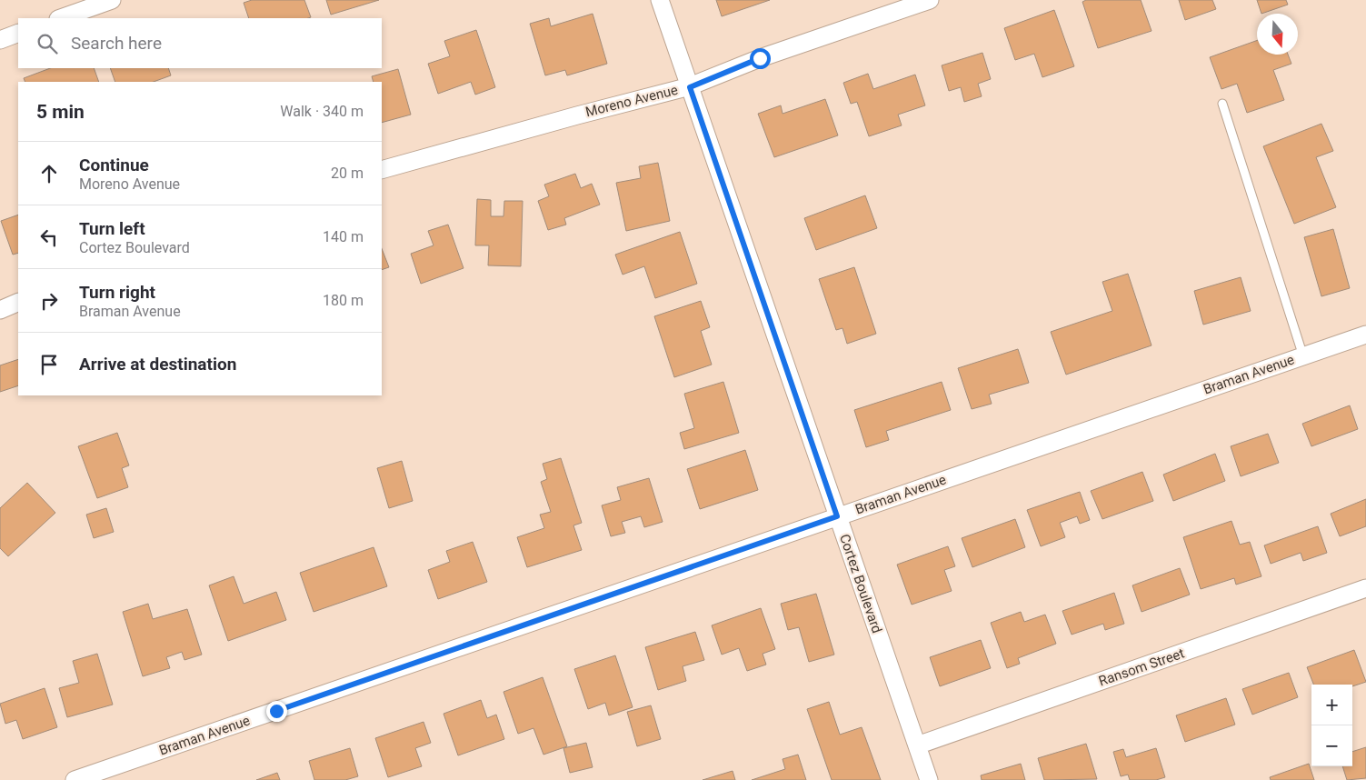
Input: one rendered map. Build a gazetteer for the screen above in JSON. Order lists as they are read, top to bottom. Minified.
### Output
{"streets":{"street":["Moreno Avenue","Braman Avenue","Cortez Boulevard","Ransom Street"]},"crossings":[["Moreno Avenue","Cortez Boulevard"],["Braman Avenue","Cortez Boulevard"],["Cortez Boulevard","Ransom Street"]],"north":"bottom","page":{"search":"Search here","heading":["5 min","Walk · 340 m"],"list":[["Continue","Moreno Avenue","20 m"],["Turn left","Cortez Boulevard","140 m"],["Turn right","Braman Avenue","180 m"],"Arrive at destination"],"map_buttons":["+","−"]}}
